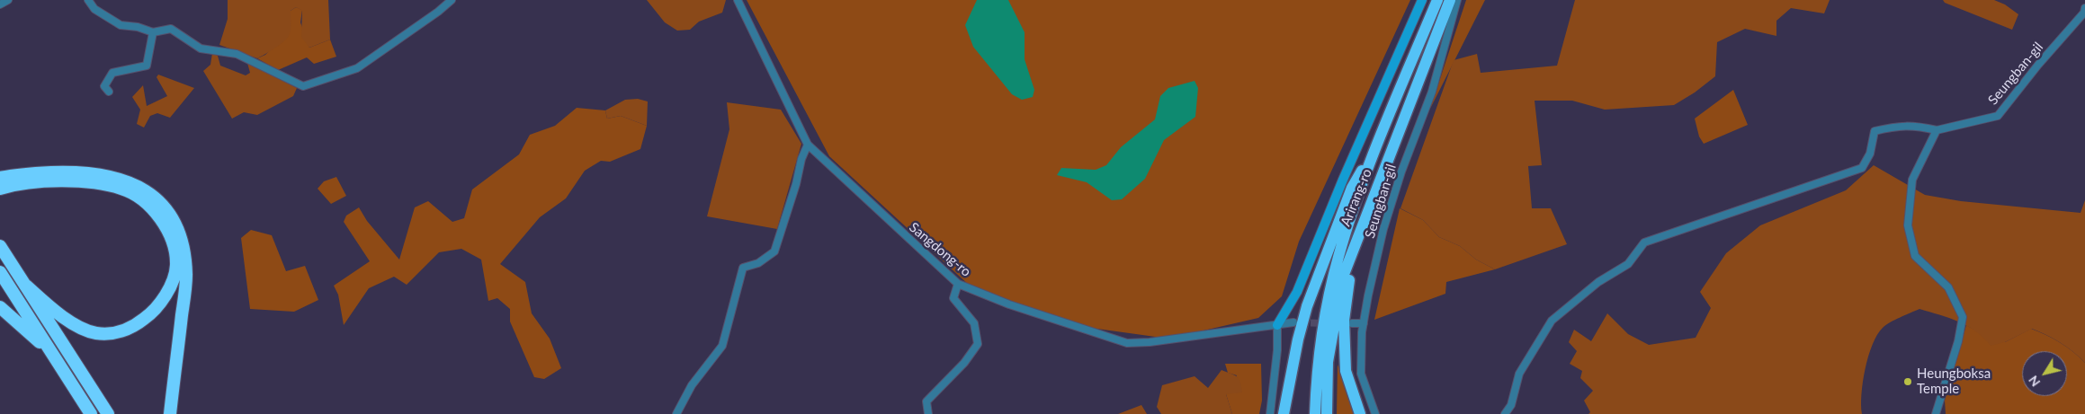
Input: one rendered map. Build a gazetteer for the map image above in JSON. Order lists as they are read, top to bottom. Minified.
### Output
{"streets":{"highway":["Arirang-ro"],"street":["Seungban-gil","Sangdong-ro"]},"places":["Heungboksa Temple"],"north":"bottom left"}
